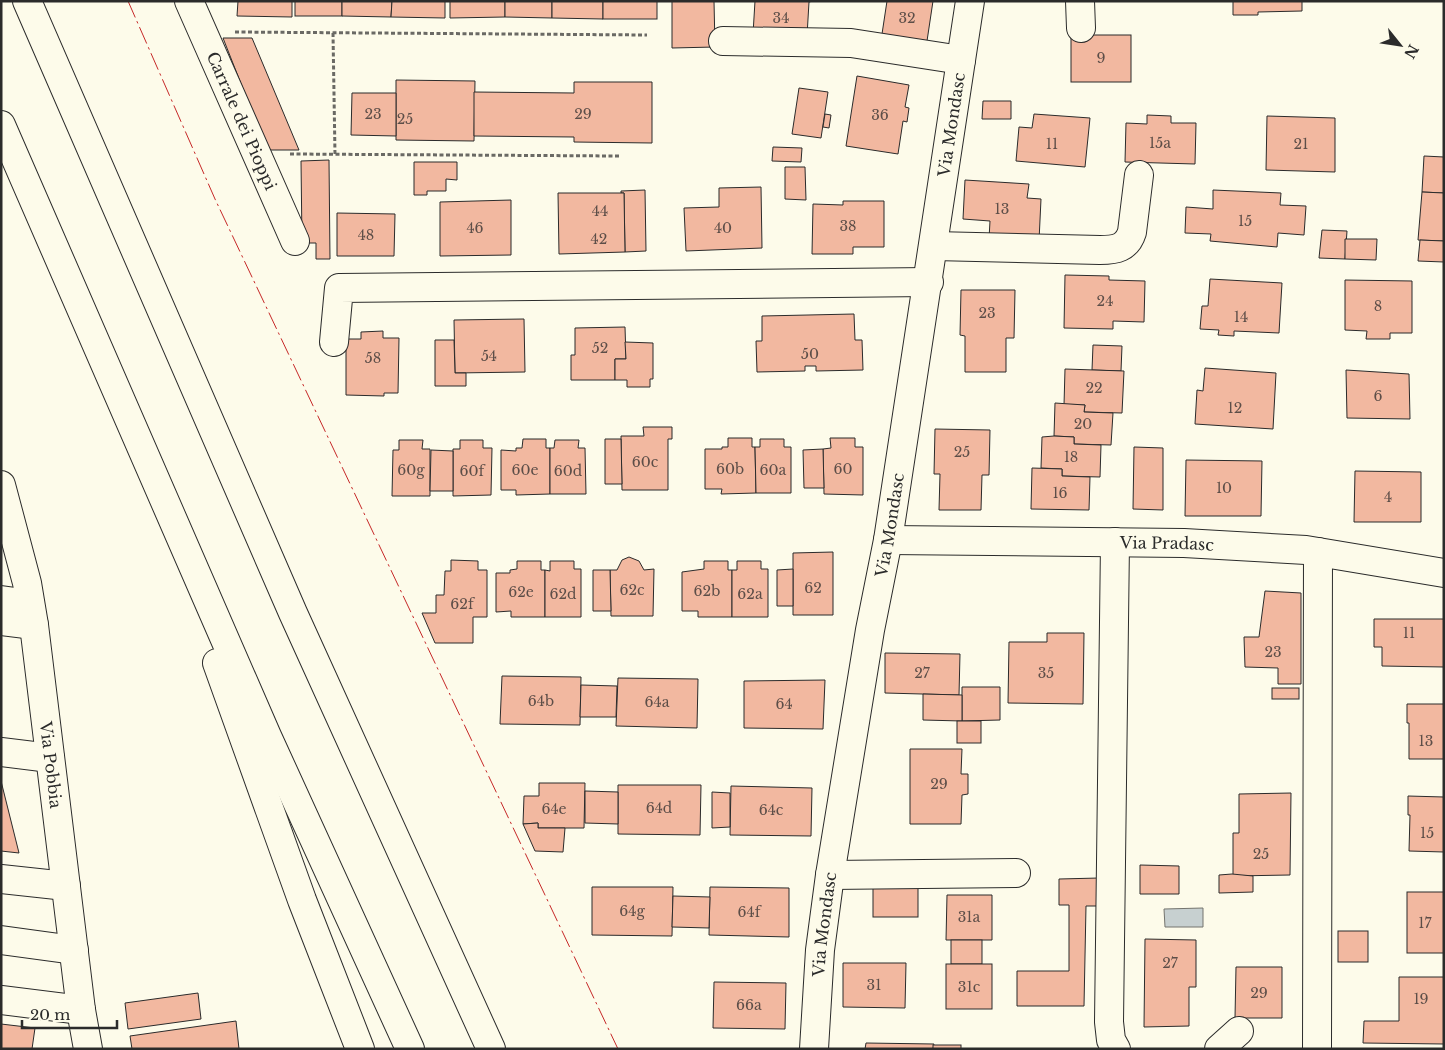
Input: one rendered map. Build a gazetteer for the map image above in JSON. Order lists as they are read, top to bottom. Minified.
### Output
{"streets":{"main road":["Carrale dei Pioppi","Via Mondasc","Via Pradasc","Via Pobbia"]},"crossings":[["Via Mondasc","Via Pradasc"]],"house_numbers":["34","32","9","23","29","36","25","15a","11","21","13","44","15","38","46","40","48","42","24","8","23","14","52","50","54","58","22","6","12","20","25","18","60c","60b","60","60g","60e","60a","60f","60d","10","16","4","62","62c","62b","62e","62d","62a","62f","11","23","27","35","64b","64a","64","13","29","64d","64e","64c","15","25","64g","64f","31a","17","27","31","31c","29","19","66a"],"scale_bar":"20 m","north":"bottom right"}
